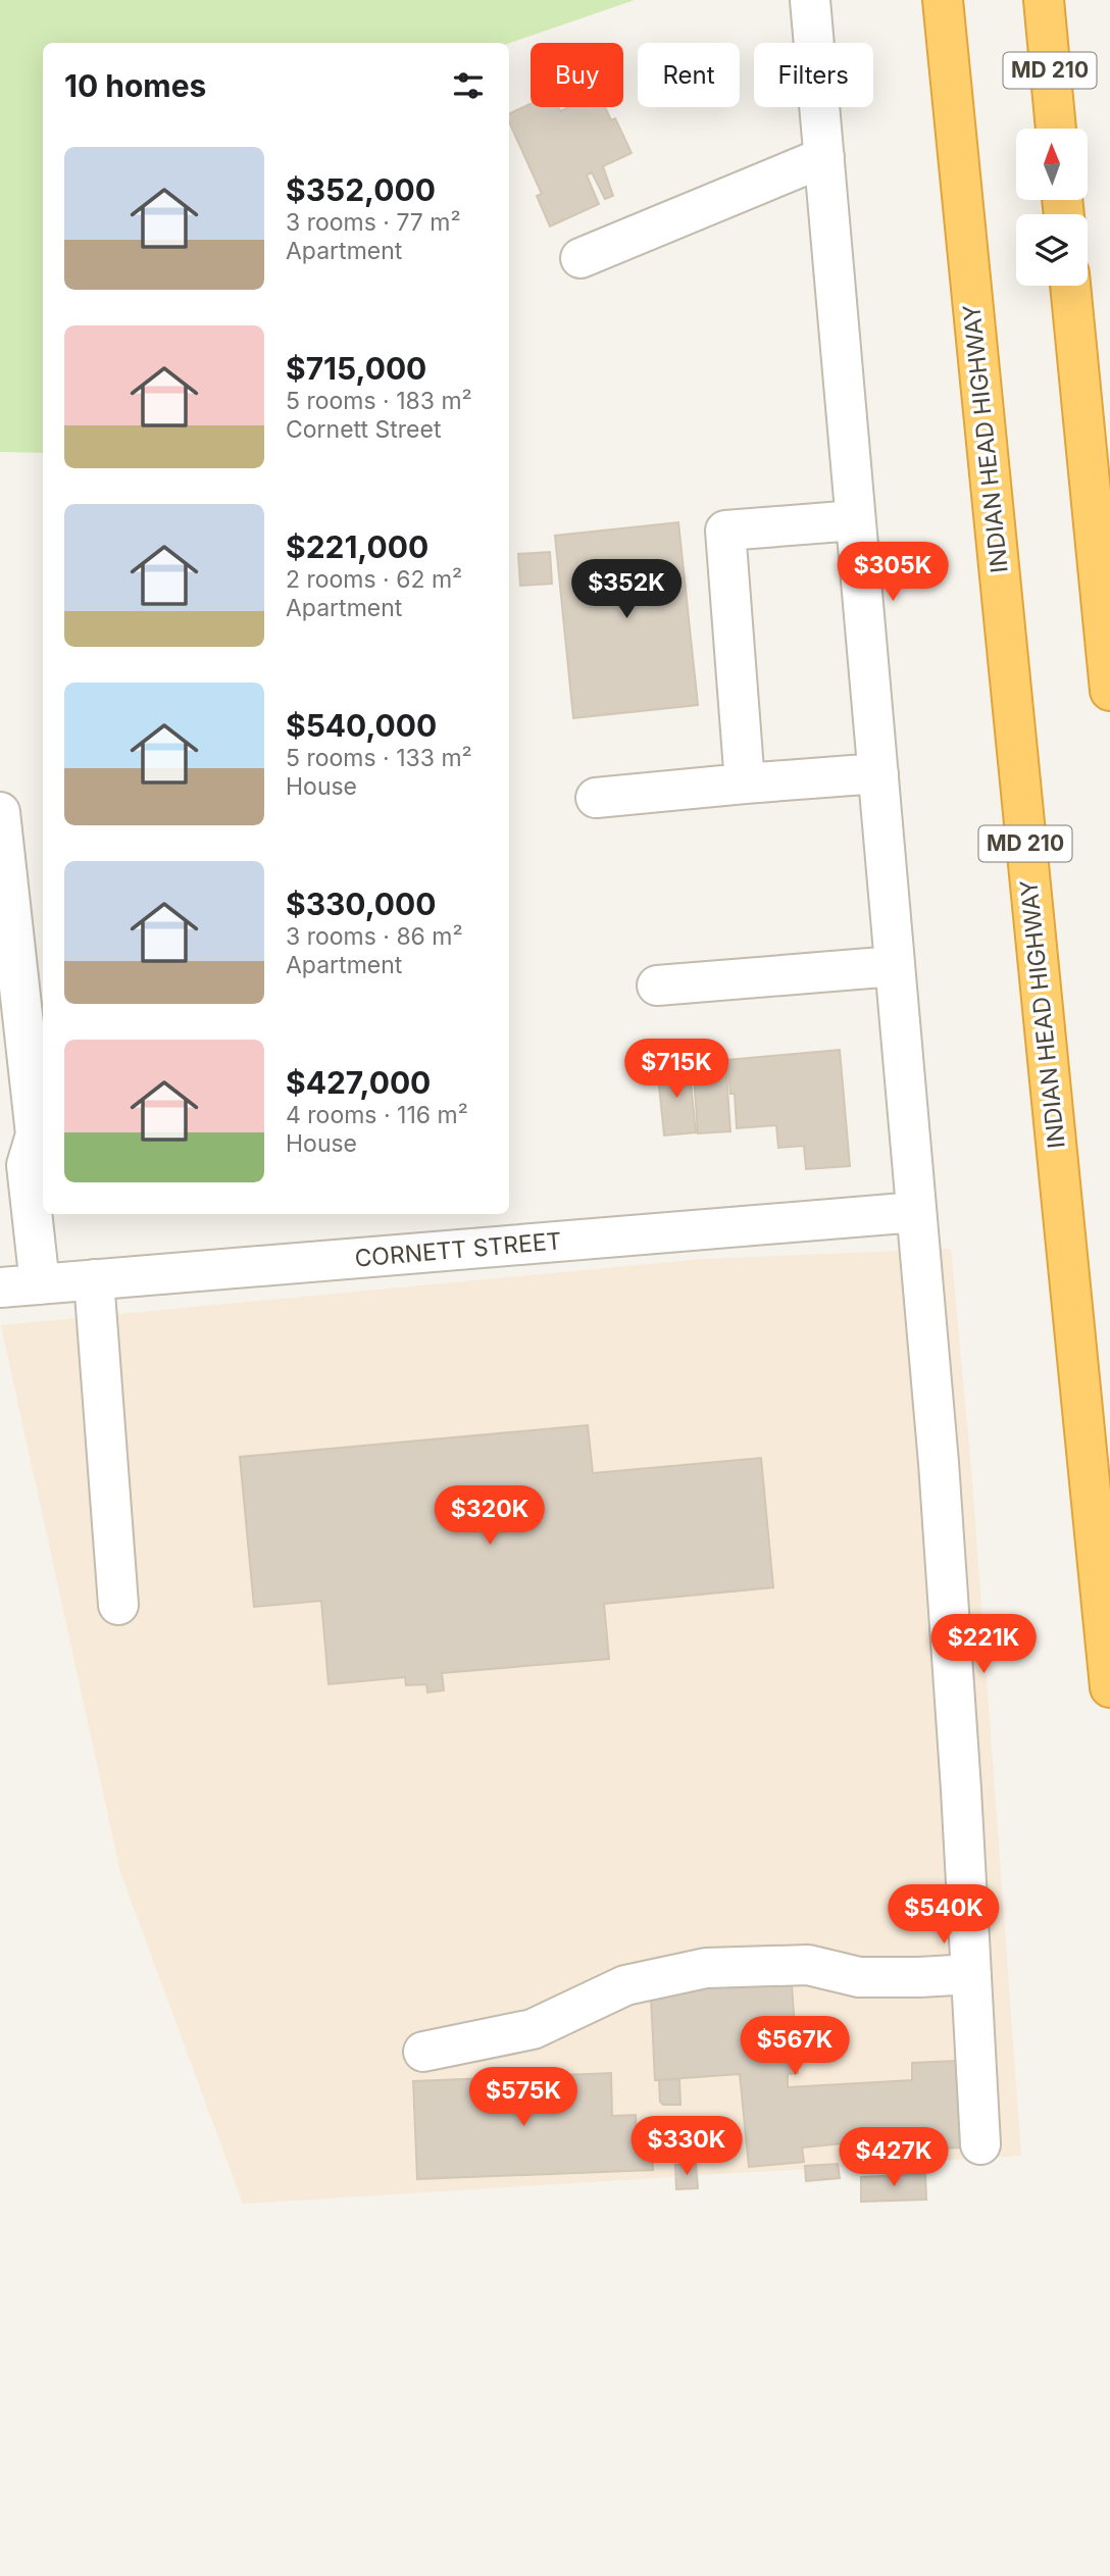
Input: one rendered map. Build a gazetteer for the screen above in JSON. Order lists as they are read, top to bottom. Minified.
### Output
{"streets":{"highway":["MD 210","INDIAN HEAD HIGHWAY"],"street":["CORNETT STREET"]},"north":"top","page":{"chip":["Buy","Rent","Filters"],"heading":"10 homes","list":[{"name":"$352,000","note":"3 rooms · 77 m² · Apartment"},{"name":"$715,000","note":"5 rooms · 183 m² · Cornett Street"},{"name":"$221,000","note":"2 rooms · 62 m² · Apartment"},{"name":"$540,000","note":"5 rooms · 133 m² · House"},{"name":"$330,000","note":"3 rooms · 86 m² · Apartment"},{"name":"$427,000","note":"4 rooms · 116 m² · House"}],"price":["$305K","$352K","$715K","$320K","$221K","$540K","$567K","$575K","$330K","$427K"]}}
